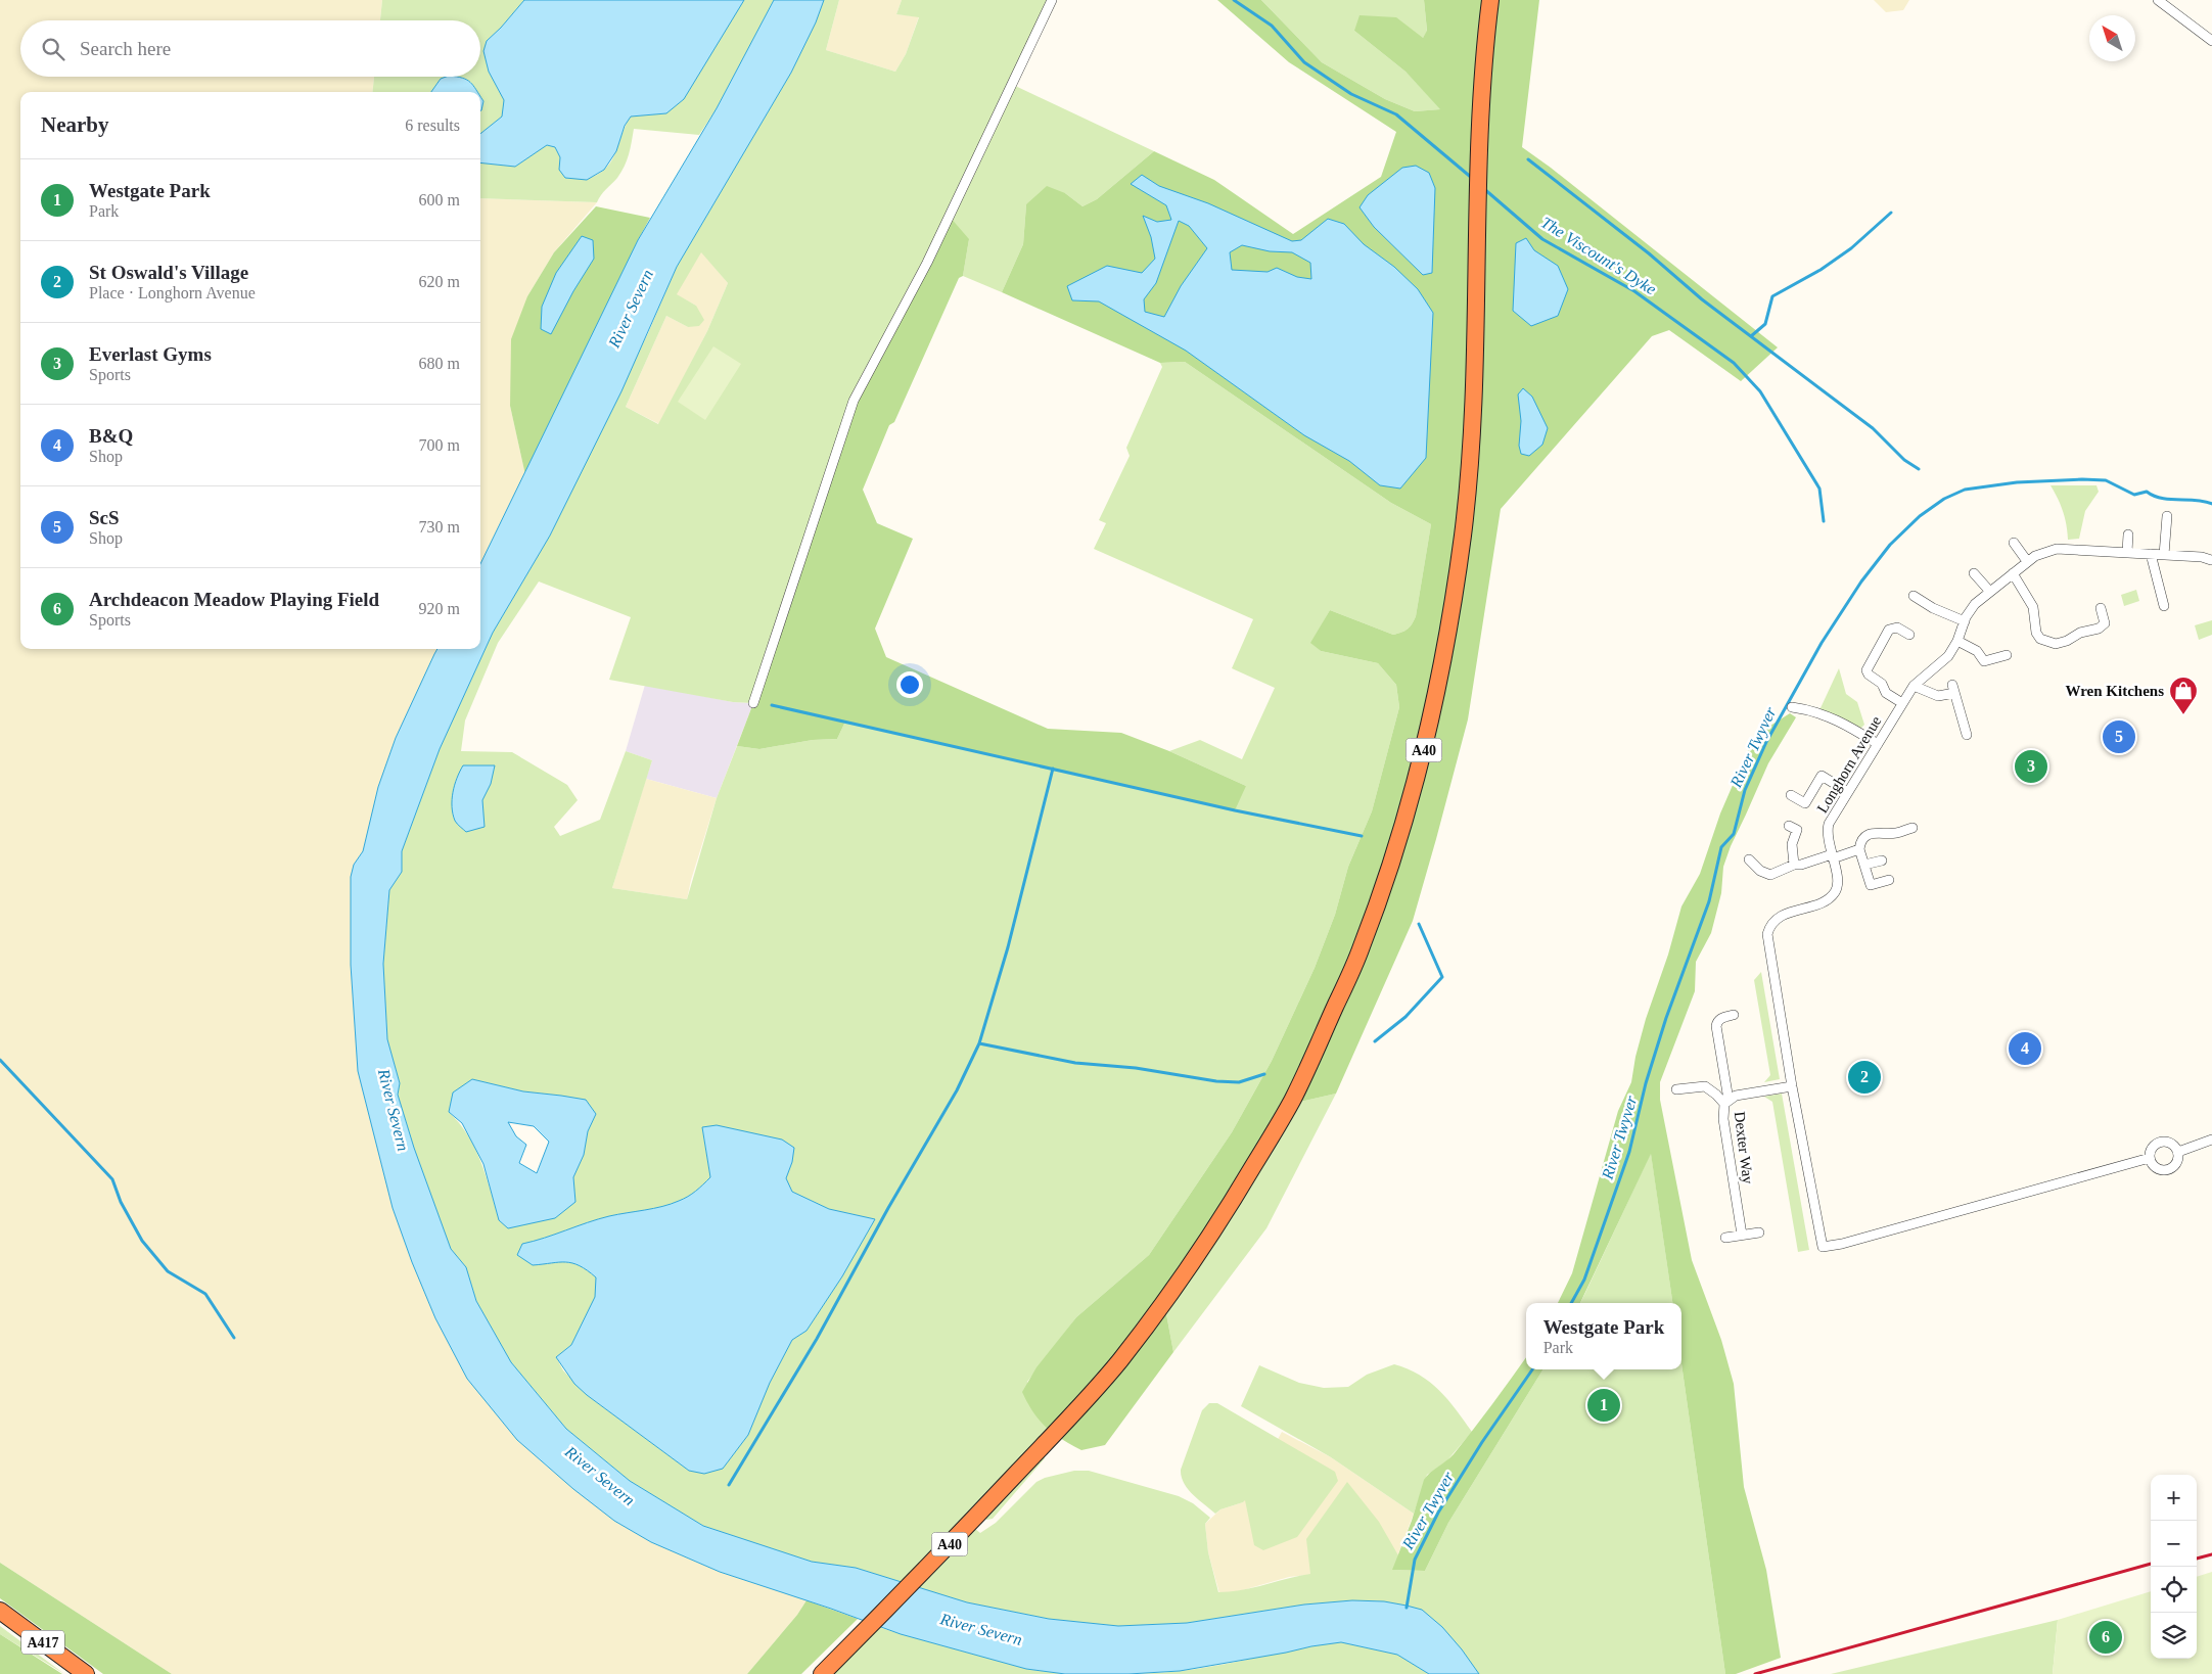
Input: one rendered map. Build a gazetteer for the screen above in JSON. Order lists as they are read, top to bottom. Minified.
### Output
{"streets":{"highway":["A40","A417"],"street":["Longhorn Avenue","Dexter Way"]},"crossings":[["Longhorn Avenue","Dexter Way"]],"water":["The Viscount's Dyke","River Severn","River Twyver"],"places":{"shop":["Wren Kitchens"]},"north":"top left","page":{"search":"Search here","heading":["Nearby","6 results"],"list":[{"mark":"1","name":"Westgate Park","note":"Park","value":"600 m"},{"mark":"2","name":"St Oswald's Village","note":"Place · Longhorn Avenue","value":"620 m"},{"mark":"3","name":"Everlast Gyms","note":"Sports","value":"680 m"},{"mark":"4","name":"B&Q","note":"Shop","value":"700 m"},{"mark":"5","name":"ScS","note":"Shop","value":"730 m"},{"mark":"6","name":"Archdeacon Meadow Playing Field","note":"Sports","value":"920 m"}],"pins":["5","3","4","2","1","6"],"popup":["Westgate Park","Park"],"map_buttons":["+","−"]}}
